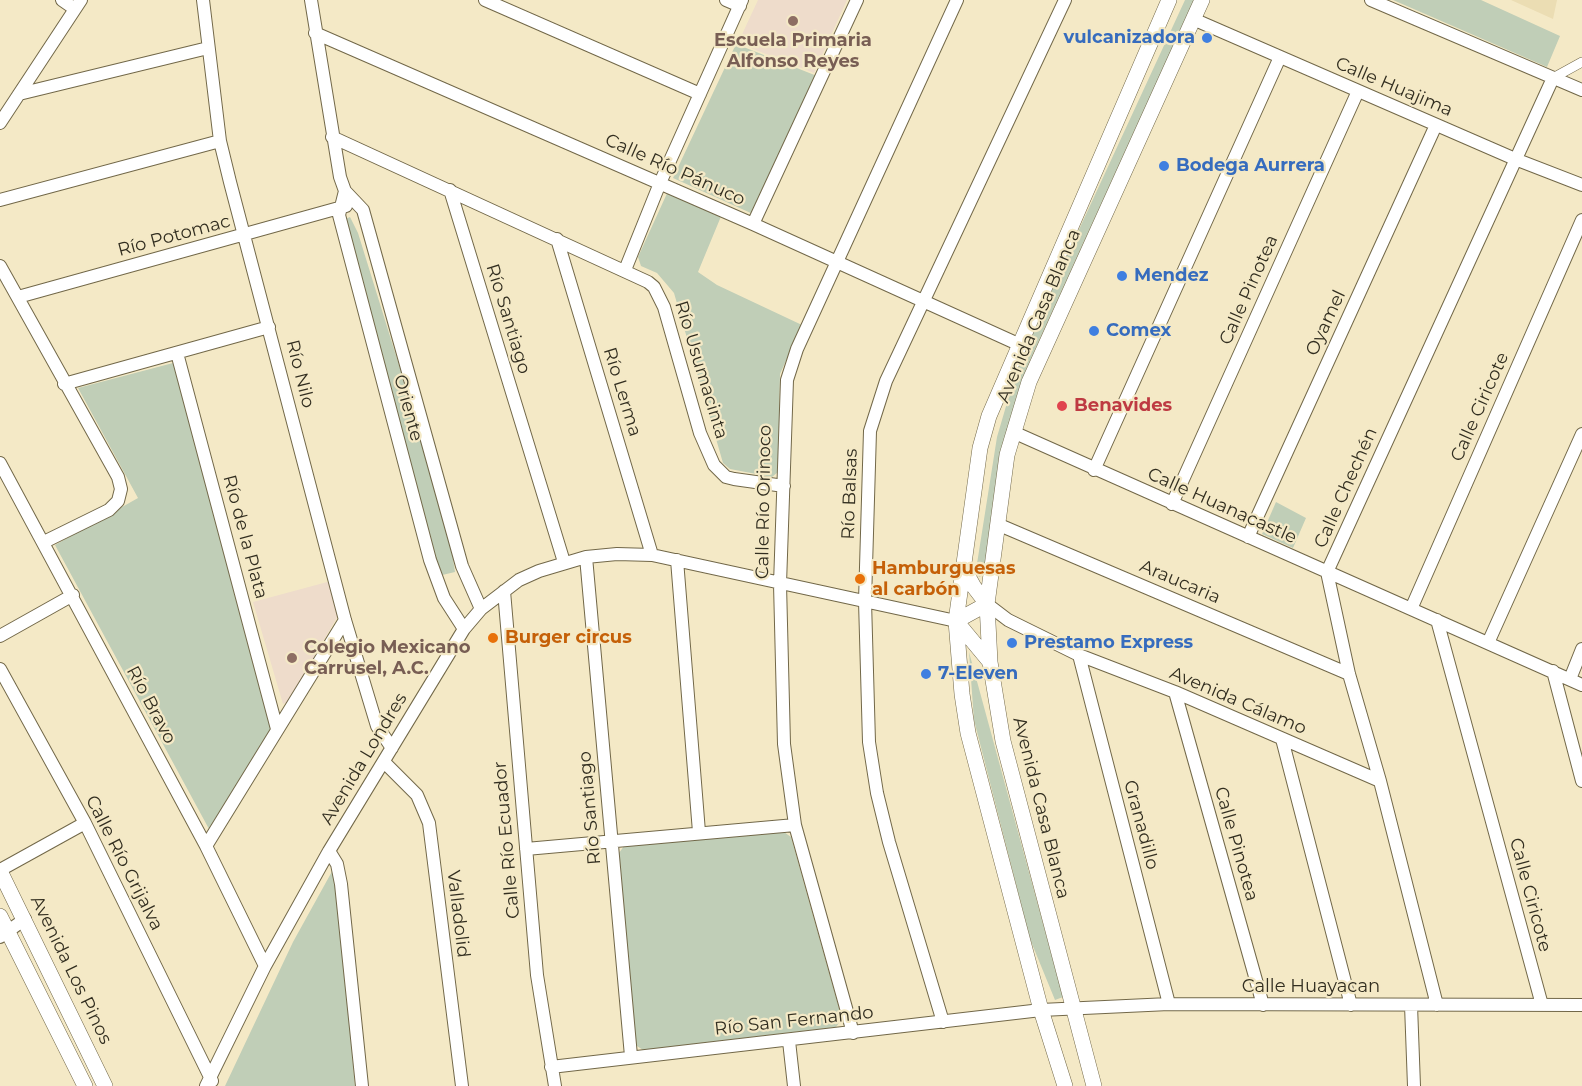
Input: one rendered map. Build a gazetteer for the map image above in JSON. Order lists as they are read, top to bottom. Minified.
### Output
{"streets":{"street":["Calle Huajima","Calle Río Pánuco","Río Potomac","Calle Pinotea","Avenida Casa Blanca","Río Santiago","Oyamel","Río Usumacinta","Río Nilo","Río Lerma","Calle Ciricote","Oriente","Calle Chechén","Río Balsas","Calle Río Orinoco","Calle Huanacastle","Río de la Plata","Araucaria","Avenida Cálamo","Río Bravo","Avenida Londres","Granadillo","Calle Río Ecuador","Calle Río Grijalva","Valladolid","Avenida Los Pinos","Calle Huayacan","Río San Fernando"]},"crossings":[["Calle Huajima","Calle Pinotea"],["Calle Huajima","Avenida Casa Blanca"],["Calle Huajima","Oyamel"],["Calle Huajima","Calle Chechén"],["Calle Río Pánuco","Avenida Casa Blanca"],["Calle Río Pánuco","Río Balsas"],["Calle Río Pánuco","Calle Río Orinoco"],["Río Potomac","Río Nilo"],["Río Potomac","Oriente"],["Calle Pinotea","Calle Huanacastle"],["Calle Pinotea","Avenida Cálamo"],["Calle Pinotea","Calle Huayacan"],["Avenida Casa Blanca","Calle Huanacastle"],["Avenida Casa Blanca","Araucaria"],["Avenida Casa Blanca","Avenida Cálamo"],["Avenida Casa Blanca","Avenida Londres"],["Avenida Casa Blanca","Calle Huayacan"],["Avenida Casa Blanca","Río San Fernando"],["Río Santiago","Avenida Londres"],["Río Santiago","Río San Fernando"],["Oyamel","Calle Huanacastle"],["Río Usumacinta","Calle Río Orinoco"],["Río Nilo","Avenida Londres"],["Río Lerma","Avenida Londres"],["Calle Ciricote","Calle Huanacastle"],["Calle Ciricote","Calle Huayacan"],["Oriente","Avenida Londres"],["Calle Chechén","Calle Huanacastle"],["Calle Chechén","Araucaria"],["Calle Chechén","Avenida Cálamo"],["Calle Chechén","Calle Huayacan"],["Río Balsas","Avenida Londres"],["Río Balsas","Río San Fernando"],["Calle Río Orinoco","Avenida Londres"],["Calle Río Orinoco","Río San Fernando"],["Avenida Cálamo","Granadillo"],["Río Bravo","Avenida Londres"],["Avenida Londres","Calle Río Ecuador"],["Avenida Londres","Calle Río Grijalva"],["Avenida Londres","Valladolid"],["Granadillo","Calle Huayacan"],["Calle Río Ecuador","Río San Fernando"],["Calle Huayacan","Río San Fernando"]],"places":["Escuela Primaria Alfonso Reyes","vulcanizadora","Bodega Aurrera","Mendez","Comex","Benavides","Hamburguesas al carbón","Burger circus","Prestamo Express","Colegio Mexicano Carrusel, A.C.","7-Eleven"]}
